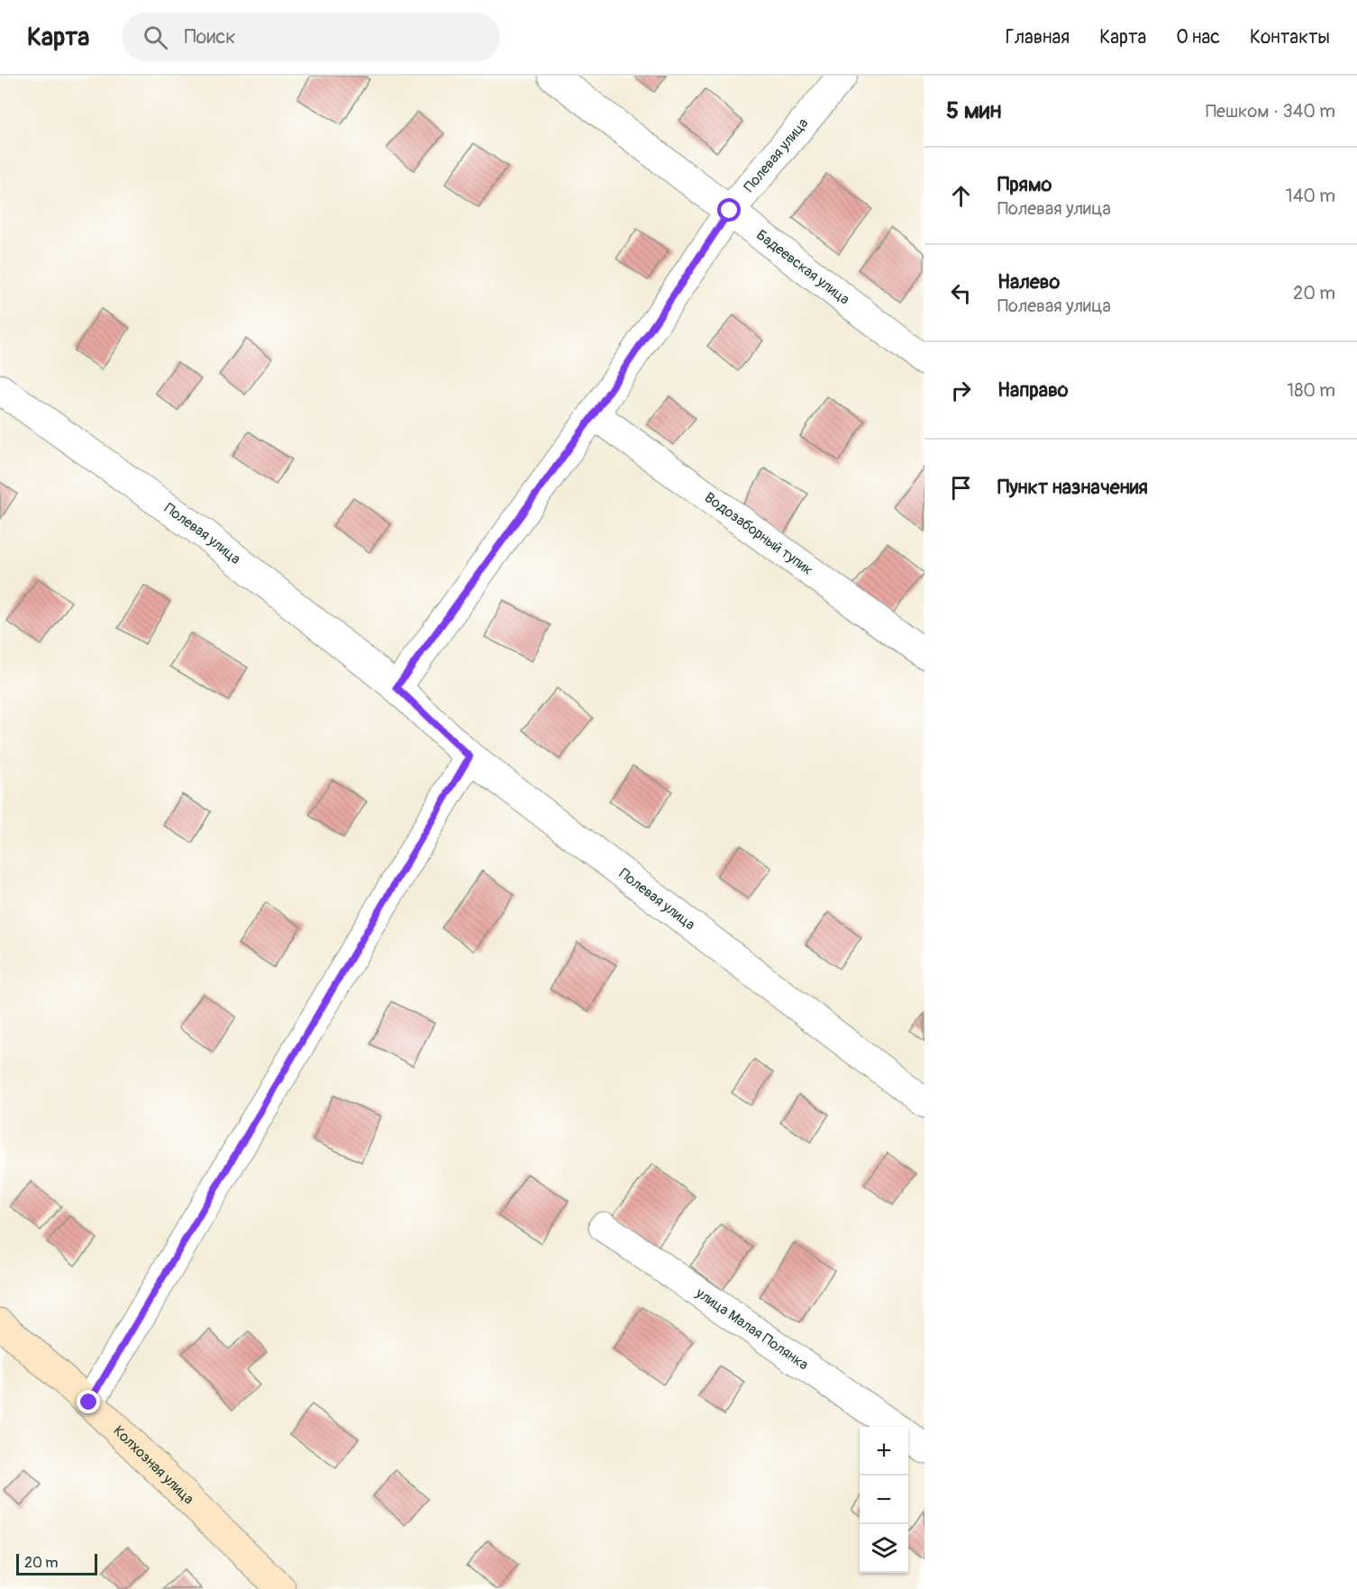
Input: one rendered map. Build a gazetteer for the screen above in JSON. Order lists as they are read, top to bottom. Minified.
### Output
{"streets":{"main road":["Колхозная улица"],"street":["Полевая улица","Бадеевская улица","Водозаборный тупик","улица Малая Полянка"]},"crossings":[["Полевая улица","Бадеевская улица"],["Полевая улица","Водозаборный тупик"]],"scale_bar":"20 m","page":{"header":"Карта","search":"Поиск","nav":["Главная","Карта","О нас","Контакты"],"heading":["5 мин","Пешком · 340 m"],"list":[["Прямо","Полевая улица","140 m"],["Налево","Полевая улица","20 m"],["Направо","180 m"],"Пункт назначения"],"map_buttons":["+","−"],"scale":"20 m"}}
